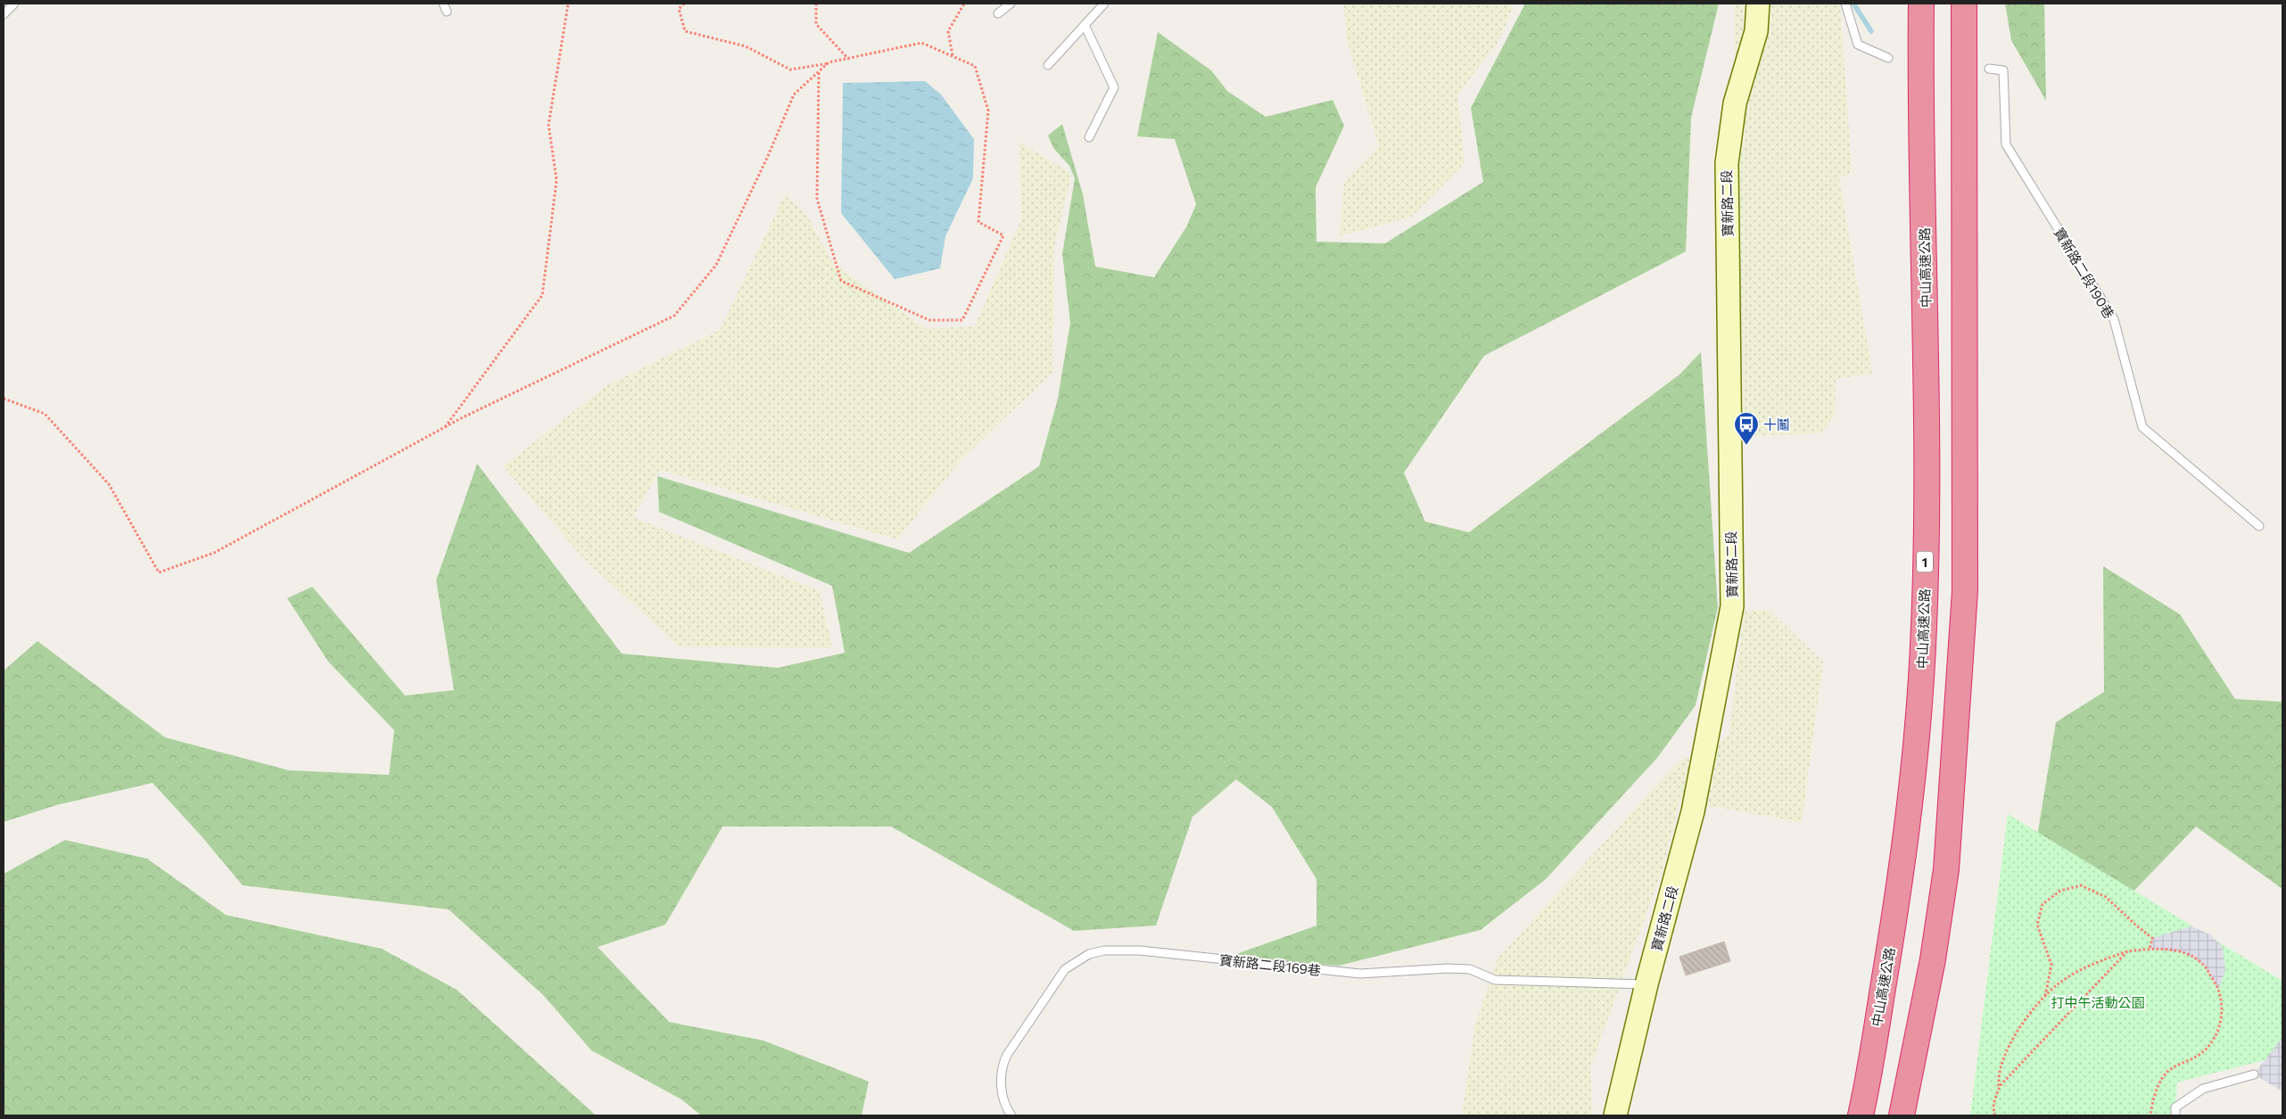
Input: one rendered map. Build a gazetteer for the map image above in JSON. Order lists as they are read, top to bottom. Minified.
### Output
{"streets":{"highway":["中山高速公路","1"],"street":["寶新路二段"],"lane":["寶新路二段190巷","寶新路二段169巷"]},"crossings":[["寶新路二段","寶新路二段169巷"]],"parks":["打中午活動公園"],"places":{"bus stop":["十鬮"]}}
